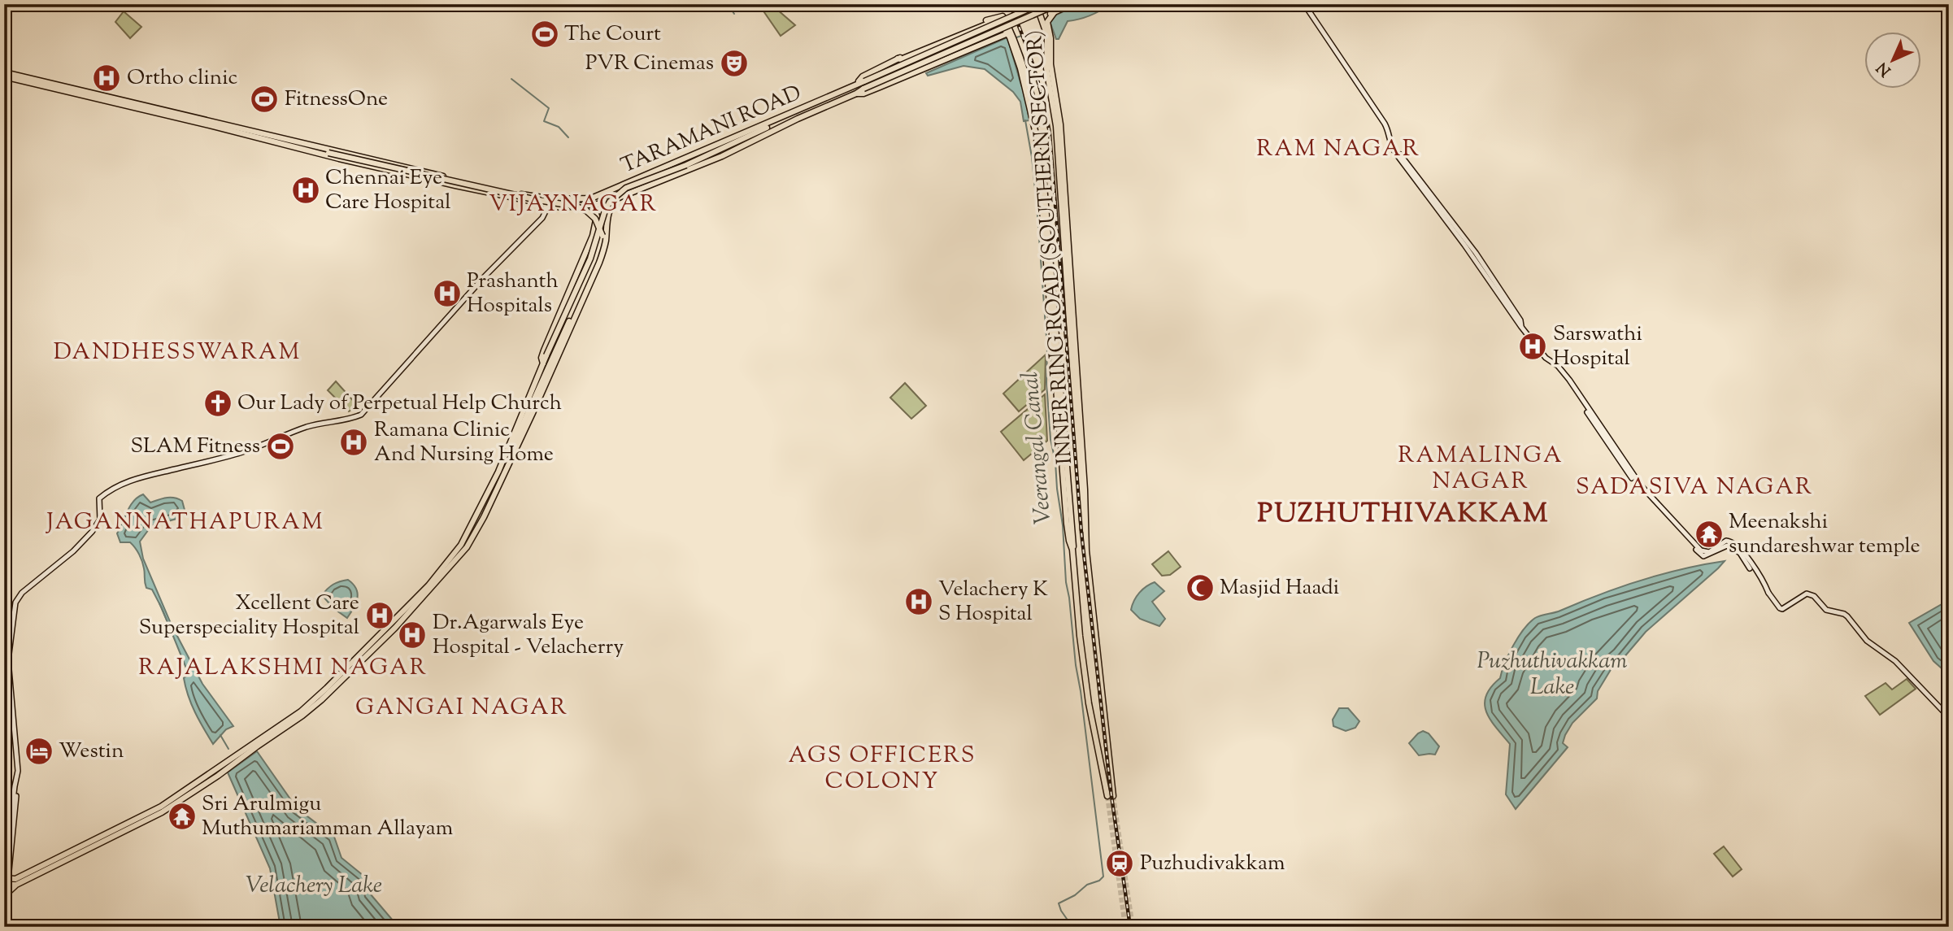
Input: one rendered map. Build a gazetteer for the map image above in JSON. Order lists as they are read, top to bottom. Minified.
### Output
{"streets":{"main road":["TARAMANI ROAD","INNER RING ROAD (SOUTHERN SECTOR)"]},"districts":["RAM NAGAR","VIJAYNAGAR","DANDHESSWARAM","RAMALINGA NAGAR","SADASIVA NAGAR","PUZHUTHIVAKKAM","JAGANNATHAPURAM","RAJALAKSHMI NAGAR","GANGAI NAGAR","AGS OFFICERS COLONY"],"water":["Veerangal Canal","Puzhuthivakkam Lake","Velachery Lake"],"places":{"sports":["The Court","FitnessOne","SLAM Fitness"],"theatre":["PVR Cinemas"],"hospital":["Ortho clinic","Chennai Eye Care Hospital","Prashanth Hospitals","Sarswathi Hospital","Ramana Clinic And Nursing Home","Velachery K S Hospital","Xcellent Care Superspeciality Hospital","Dr.Agarwals Eye Hospital - Velacherry"],"church":["Our Lady of Perpetual Help Church"],"temple":["Meenakshi sundareshwar temple","Sri Arulmigu Muthumariamman Allayam"],"mosque":["Masjid Haadi"],"hotel":["Westin"],"station":["Puzhudivakkam"]},"north":"bottom left"}
